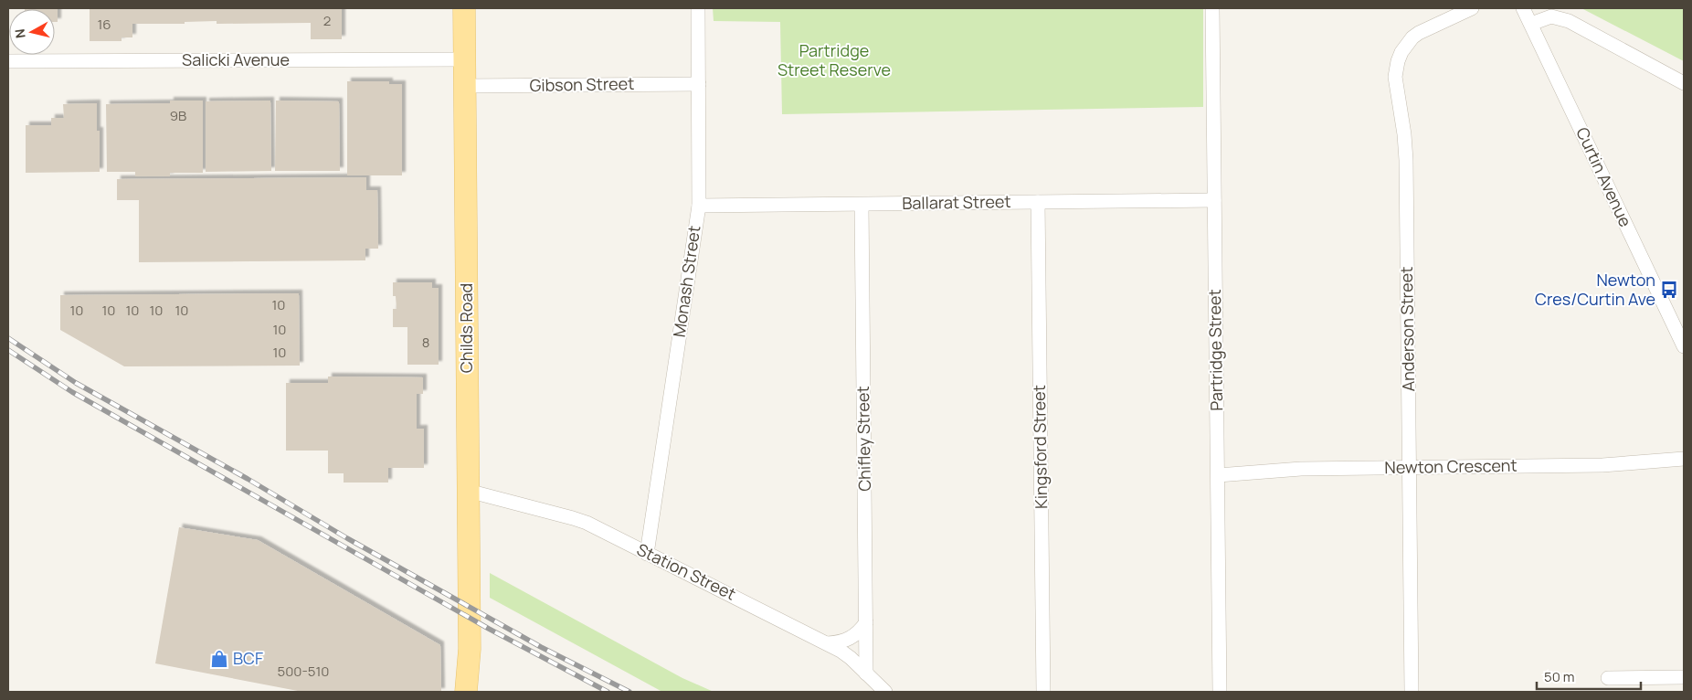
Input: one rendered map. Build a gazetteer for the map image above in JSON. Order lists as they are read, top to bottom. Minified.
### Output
{"streets":{"main road":["Childs Road"],"street":["Salicki Avenue","Gibson Street","Curtin Avenue","Ballarat Street","Monash Street","Anderson Street","Partridge Street","Chifley Street","Kingsford Street","Newton Crescent","Station Street"]},"crossings":[["Salicki Avenue","Childs Road"],["Gibson Street","Monash Street"],["Gibson Street","Childs Road"],["Ballarat Street","Monash Street"],["Ballarat Street","Partridge Street"],["Ballarat Street","Chifley Street"],["Ballarat Street","Kingsford Street"],["Monash Street","Station Street"],["Childs Road","Station Street"],["Anderson Street","Newton Crescent"],["Partridge Street","Newton Crescent"],["Chifley Street","Station Street"]],"parks":["Partridge Street Reserve"],"places":{"bus stop":["Newton Cres/Curtin Ave"],"shop":["BCF"]},"house_numbers":["2","16","9B","10","10","10","10","10","10","10","8","10","500-510"],"scale_bar":"50 m","north":"left"}
